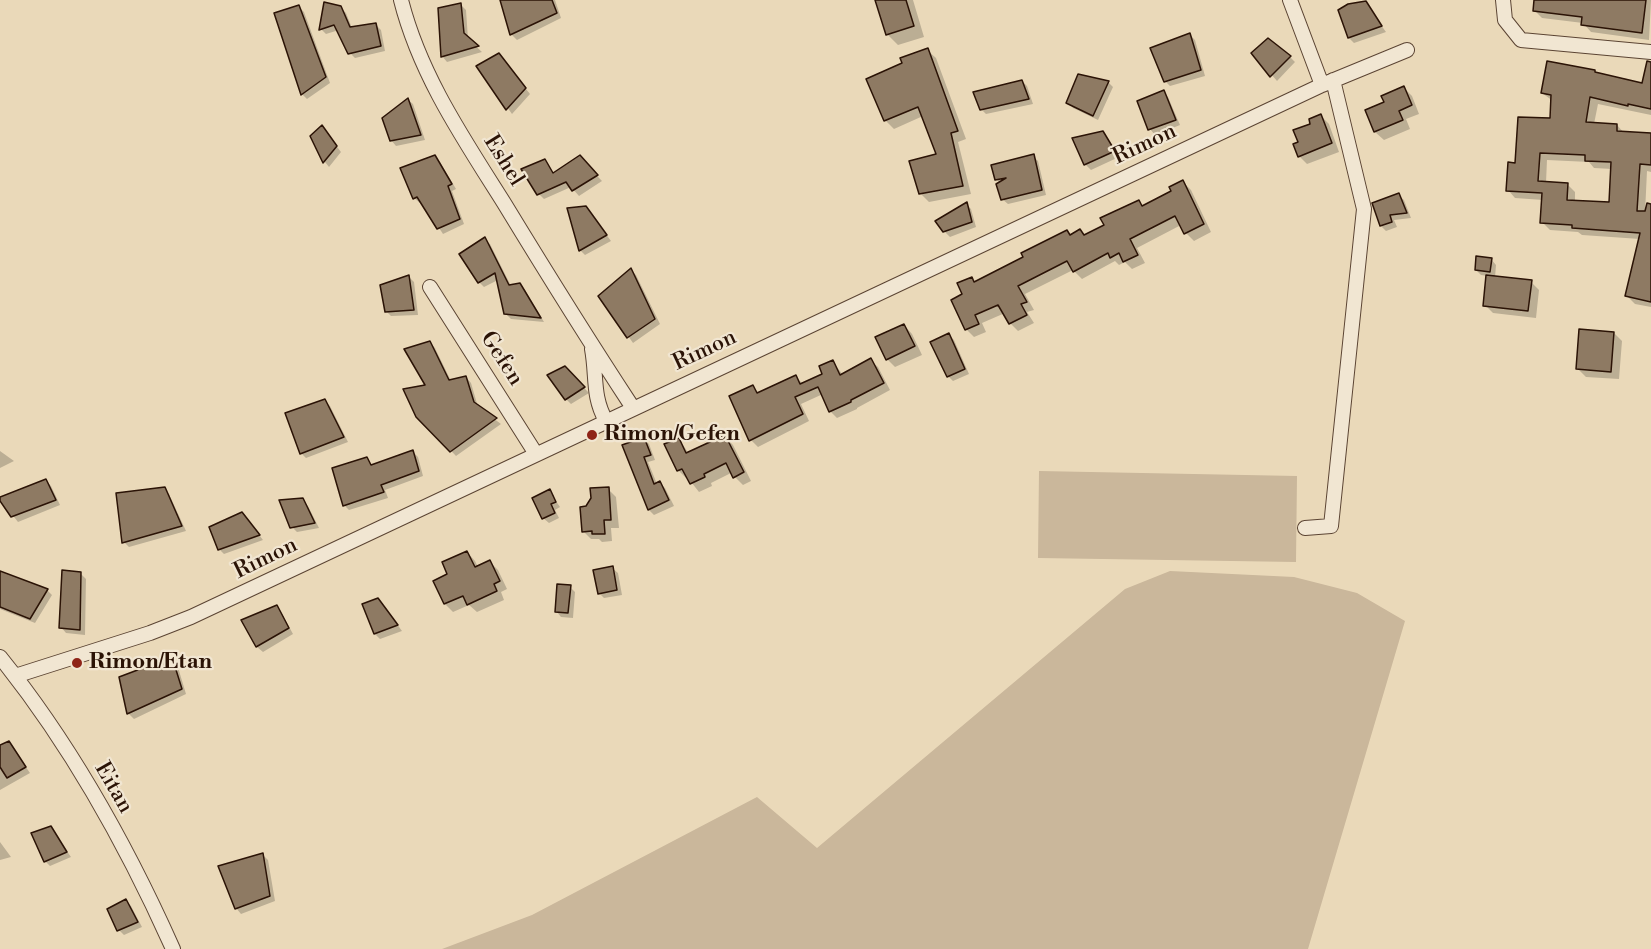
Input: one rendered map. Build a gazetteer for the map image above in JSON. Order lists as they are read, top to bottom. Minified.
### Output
{"streets":{"street":["Rimon","Eshel","Gefen","Eitan"]},"crossings":[["Rimon","Eshel"],["Rimon","Gefen"],["Rimon","Eitan"]],"places":["Rimon/Gefen","Rimon/Etan"]}
